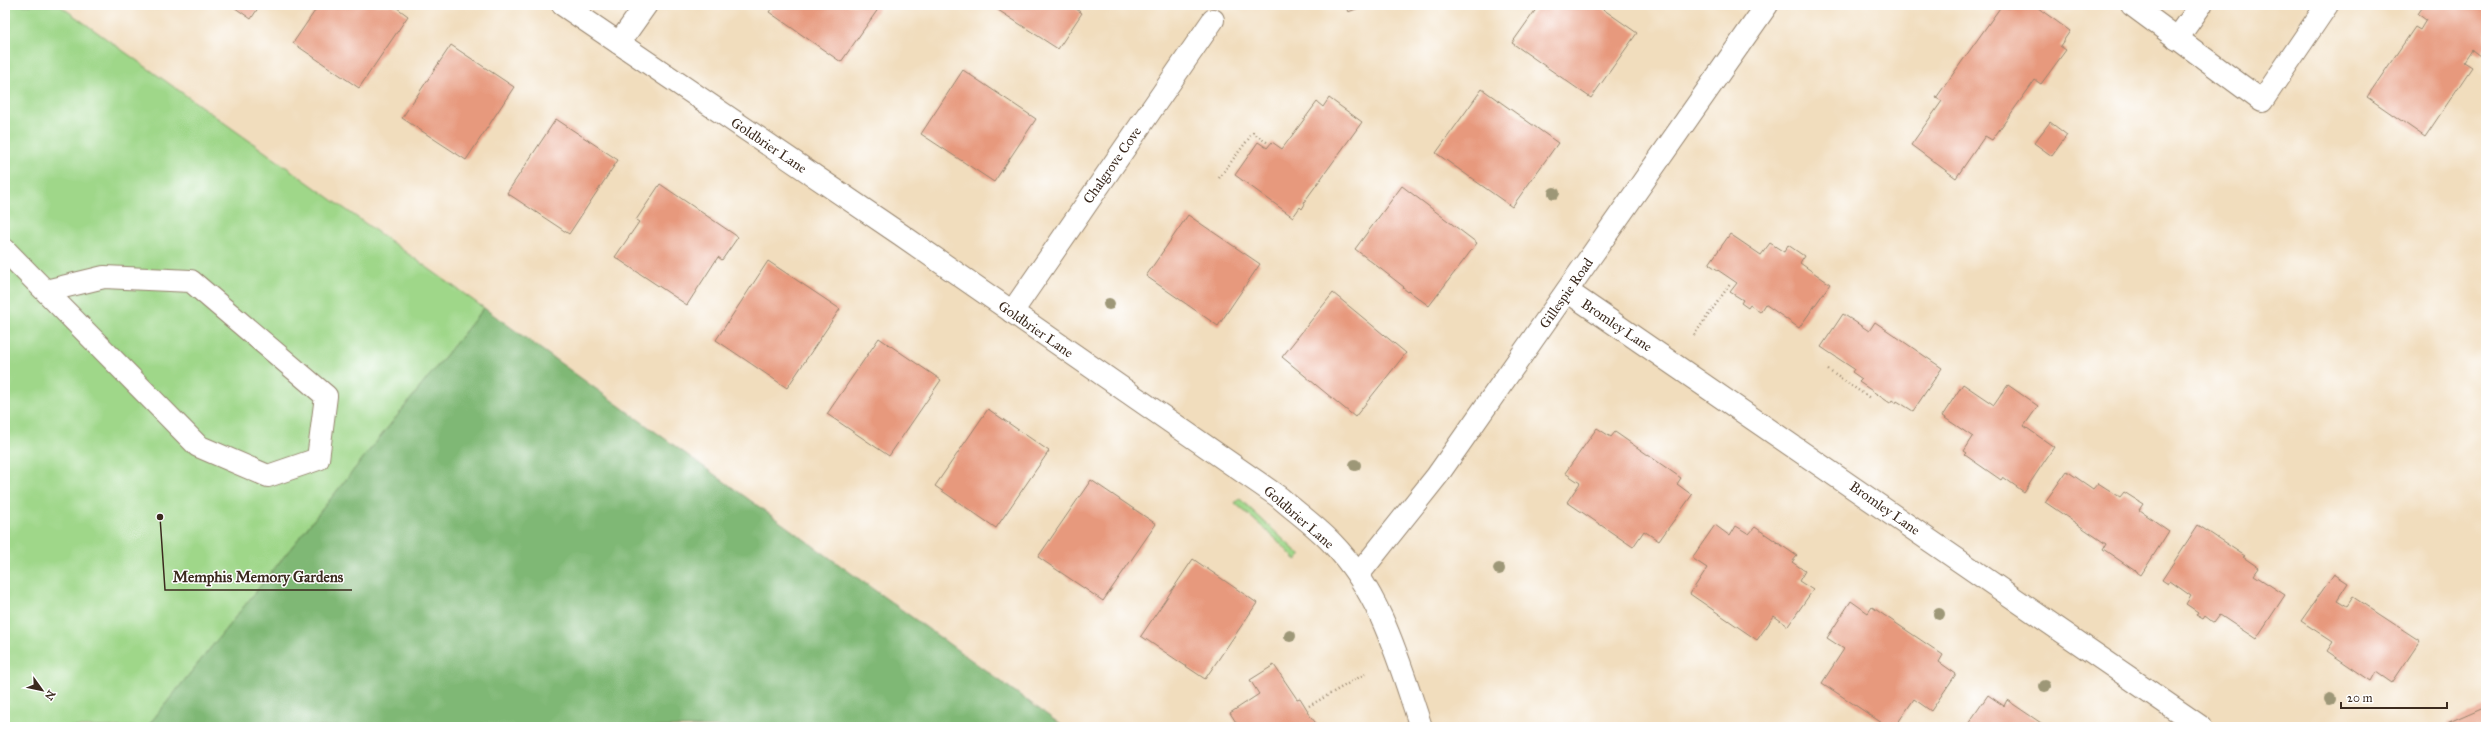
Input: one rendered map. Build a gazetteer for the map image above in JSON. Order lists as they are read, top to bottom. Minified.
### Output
{"streets":{"street":["Goldbrier Lane","Chalgrove Cove","Gillespie Road","Bromley Lane"]},"crossings":[["Goldbrier Lane","Chalgrove Cove"],["Goldbrier Lane","Gillespie Road"],["Gillespie Road","Bromley Lane"]],"places":["Memphis Memory Gardens"],"scale_bar":"20 m","north":"bottom right"}
